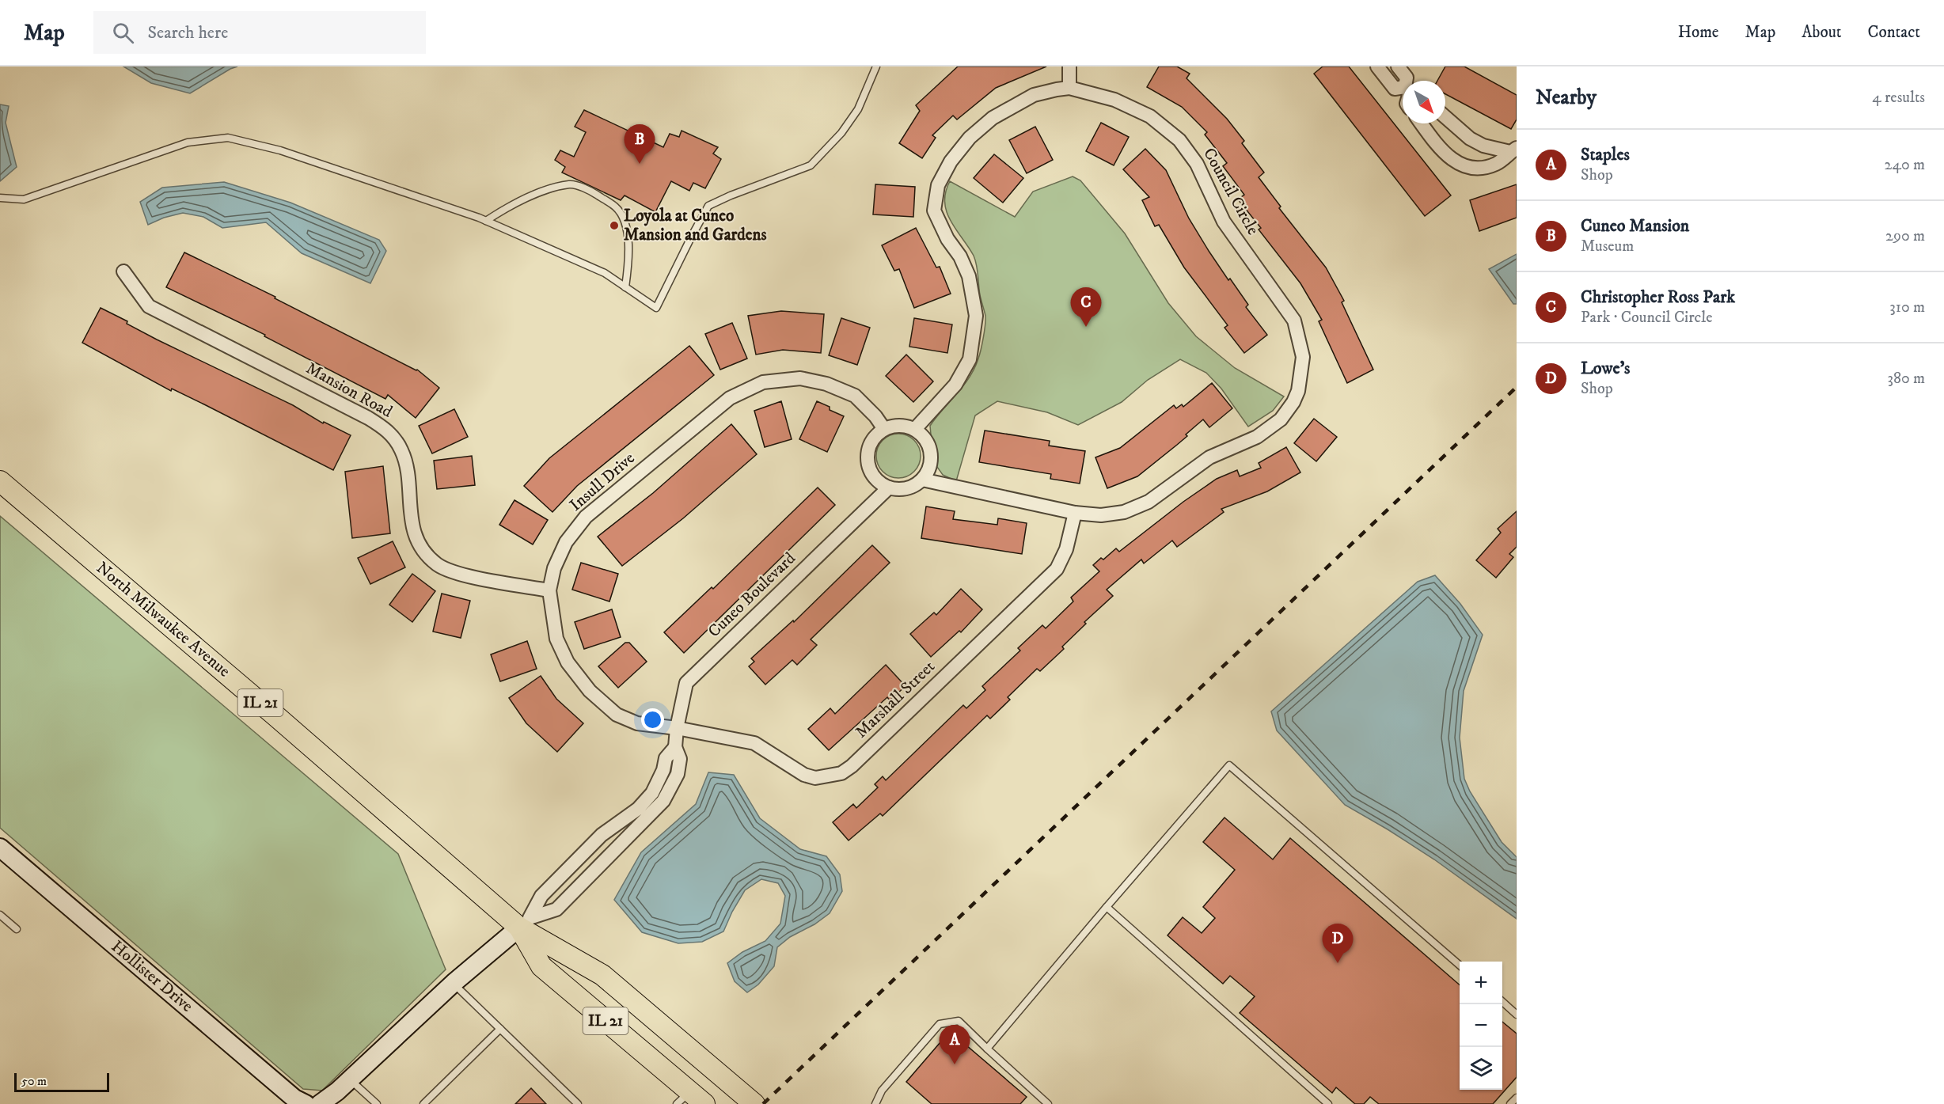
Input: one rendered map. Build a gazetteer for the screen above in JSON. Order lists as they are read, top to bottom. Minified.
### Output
{"streets":{"main road":["North Milwaukee Avenue","IL 21"],"street":["Council Circle","Mansion Road","Insull Drive","Cuneo Boulevard","Marshall Street","Hollister Drive"]},"crossings":[["Council Circle","Insull Drive"],["Council Circle","Cuneo Boulevard"],["Council Circle","Marshall Street"],["Mansion Road","Insull Drive"],["Insull Drive","Cuneo Boulevard"],["Insull Drive","Marshall Street"],["Cuneo Boulevard","North Milwaukee Avenue"],["Cuneo Boulevard","Marshall Street"],["Cuneo Boulevard","IL 21"],["North Milwaukee Avenue","IL 21"]],"places":["Loyola at Cuneo Mansion and Gardens"],"scale_bar":"50 m","north":"bottom right","page":{"header":"Map","search":"Search here","nav":["Home","Map","About","Contact"],"heading":["Nearby","4 results"],"pins":["B","C","D","A"],"list":[{"mark":"A","name":"Staples","note":"Shop","value":"240 m"},{"mark":"B","name":"Cuneo Mansion","note":"Museum","value":"290 m"},{"mark":"C","name":"Christopher Ross Park","note":"Park · Council Circle","value":"310 m"},{"mark":"D","name":"Lowe's","note":"Shop","value":"380 m"}],"map_buttons":["+","−"],"scale":"50 m"}}
